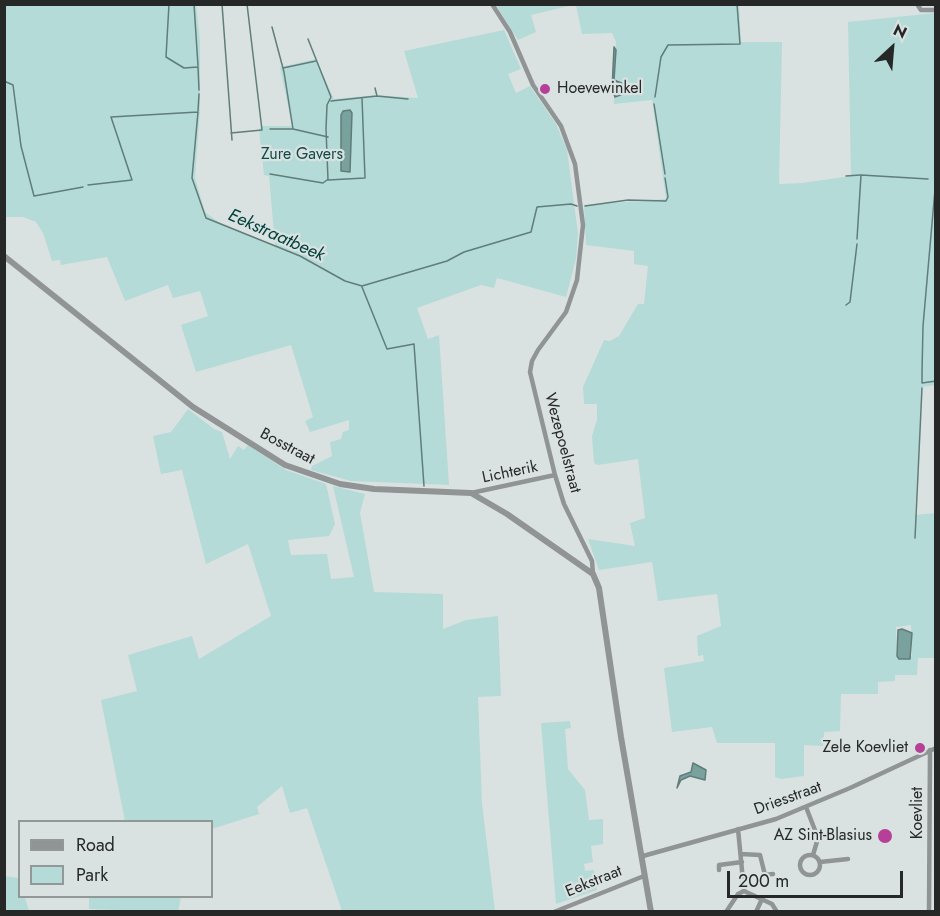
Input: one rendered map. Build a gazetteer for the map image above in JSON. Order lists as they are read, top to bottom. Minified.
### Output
{"streets":{"street":["Wezepoelstraat","Bosstraat","Lichterik","Driesstraat","Koevliet","Eekstraat"]},"crossings":[["Wezepoelstraat","Bosstraat"],["Wezepoelstraat","Lichterik"],["Wezepoelstraat","Driesstraat"],["Wezepoelstraat","Eekstraat"],["Bosstraat","Lichterik"],["Driesstraat","Koevliet"]],"water":["Eekstraatbeek"],"parks":["Zure Gavers"],"places":["Hoevewinkel","Zele Koevliet","AZ Sint-Blasius"],"legend":["Road","Park"],"scale_bar":"200 m","north":"top right"}
